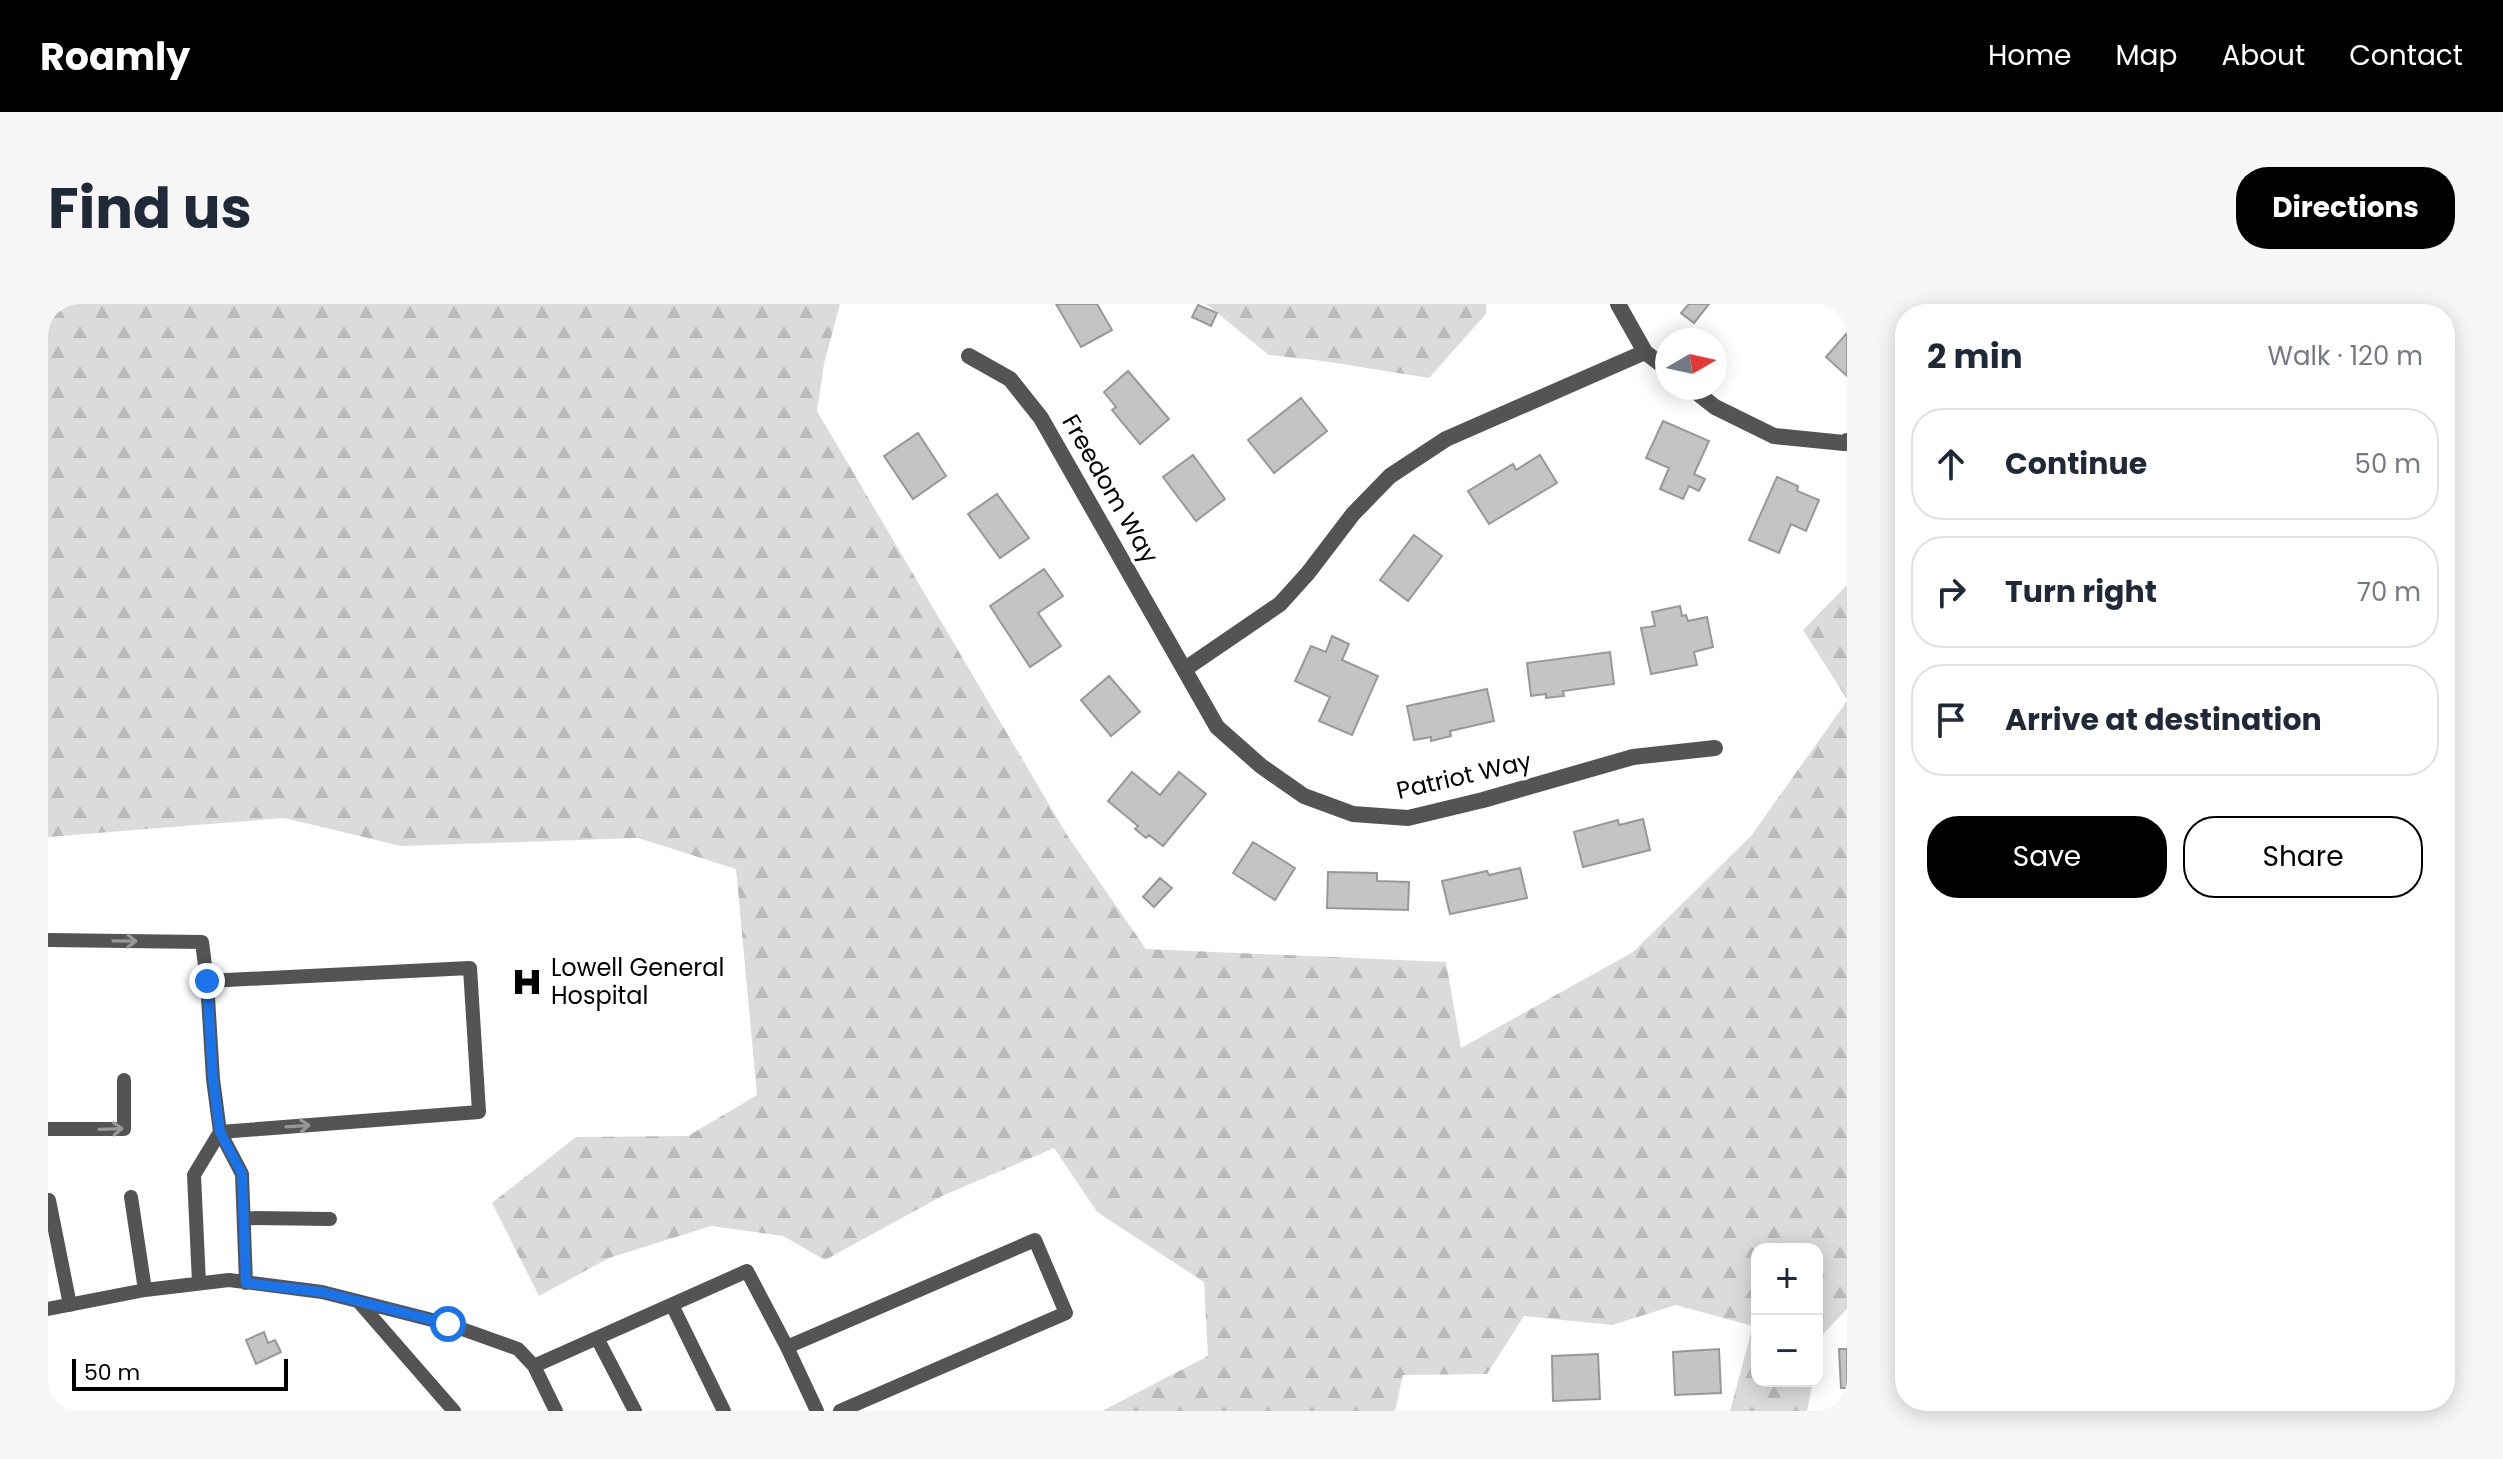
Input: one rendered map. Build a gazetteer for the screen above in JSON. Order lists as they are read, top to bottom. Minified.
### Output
{"streets":{"street":["Freedom Way","Patriot Way"]},"crossings":[["Freedom Way","Patriot Way"]],"places":{"hospital":["Lowell General Hospital"]},"scale_bar":"50 m","north":"right","page":{"header":"Roamly","nav":["Home","Map","About","Contact"],"title":"Find us","buttons":["Directions",["Save","Share"]],"heading":["2 min","Walk · 120 m"],"list":[["Continue","50 m"],["Turn right","70 m"],"Arrive at destination"],"map_buttons":["+","−"],"scale":"50 m"}}
